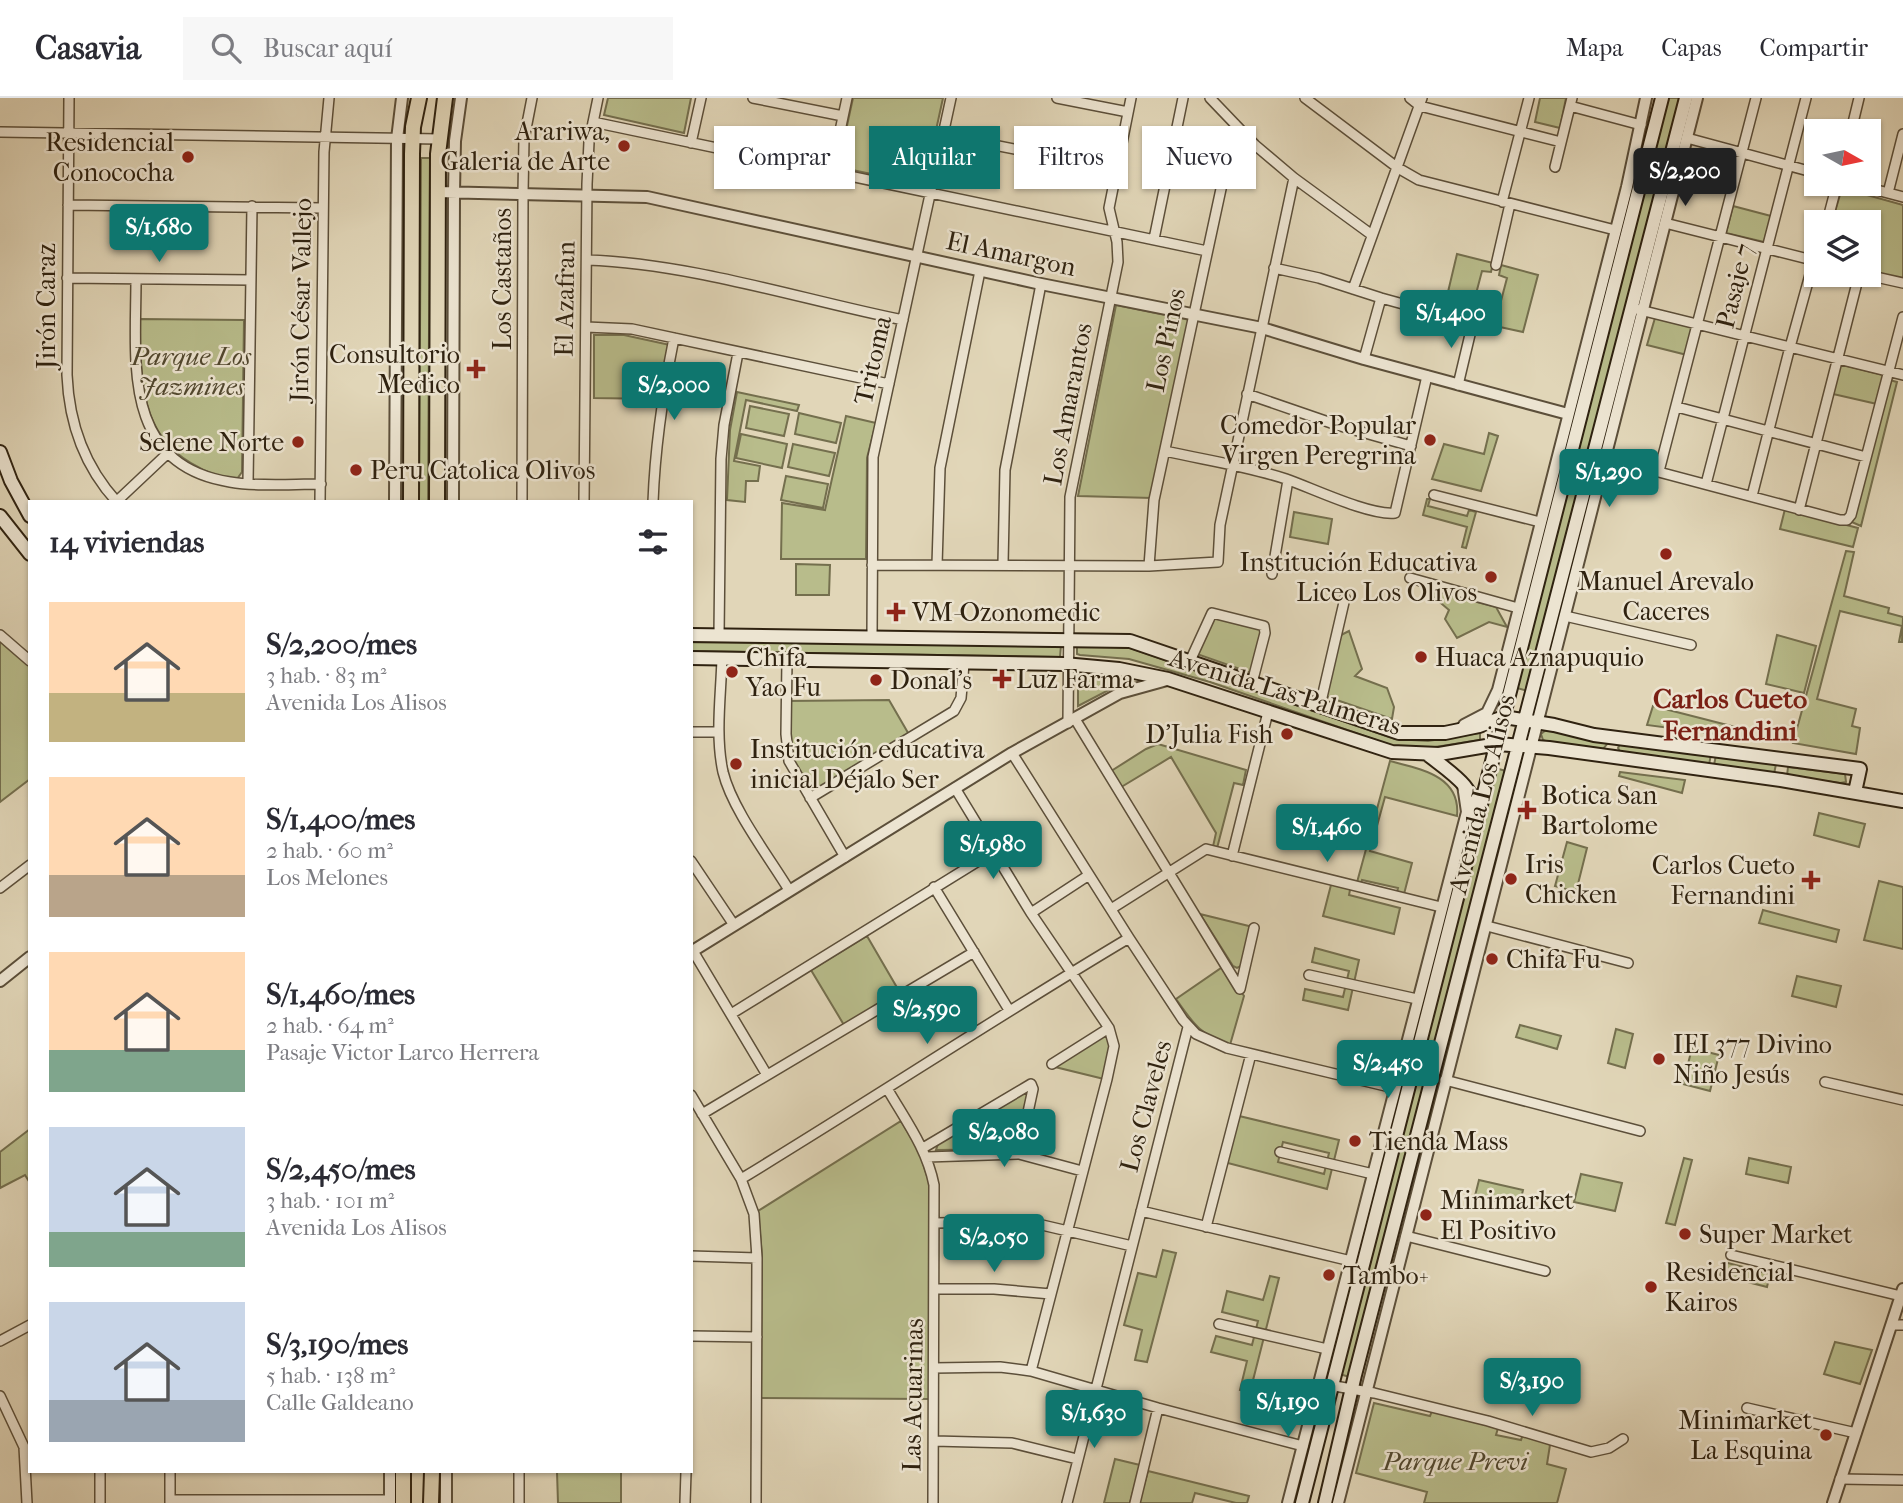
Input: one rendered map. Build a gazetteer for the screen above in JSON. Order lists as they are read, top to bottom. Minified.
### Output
{"streets":{"main road":["Avenida Las Palmeras","Avenida Los Alisos"],"street":["El Amargon","Los Castaños","Pasaje 7","El Azafran","Jirón César Vallejo","Jirón Caraz","Los Pinos","Tritoma","Los Amarantos","Los Claveles","Las Acuarinas"]},"crossings":[["El Amargon","Los Castaños"],["El Amargon","El Azafran"],["El Amargon","Los Pinos"],["El Amargon","Tritoma"],["El Amargon","Los Amarantos"],["El Amargon","Avenida Los Alisos"],["Tritoma","Avenida Las Palmeras"],["Los Amarantos","Avenida Las Palmeras"],["Avenida Las Palmeras","Avenida Los Alisos"]],"districts":["Carlos Cueto Fernandini"],"parks":["Parque Los Jazmines","Parque Previ"],"places":{"other":["Arariwa, Galeria de Arte","Residencial Conococha","Comedor Popular Virgen Peregrina","Selene Norte","Peru Catolica Olivos","Manuel Arevalo Caceres","Institución Educativa Liceo Los Olivos","Huaca Aznapuquio","Chifa Yao Fu","Donal's","D'Julia Fish","Institución educativa inicial Déjalo Ser","Iris Chicken","Chifa Fu","IEI 377 Divino Niño Jesús","Tienda Mass","Minimarket El Positivo","Super Market","Tambo+","Residencial Kairos","Minimarket La Esquina"],"health":["Consultorio Medico","VM-Ozonomedic","Luz Farma","Botica San Bartolome","Carlos Cueto Fernandini"]},"north":"right","page":{"header":"Casavia","search":"Buscar aquí","nav":["Mapa","Capas","Compartir"],"chip":["Comprar","Alquilar","Filtros","Nuevo"],"price":["S/2,200","S/1,680","S/1,400","S/2,000","S/1,290","S/1,460","S/1,980","S/2,590","S/2,450","S/2,080","S/2,050","S/3,190","S/1,190","S/1,630"],"heading":"14 viviendas","list":[{"name":"S/2,200/mes","note":"3 hab. · 83 m² · Avenida Los Alisos"},{"name":"S/1,400/mes","note":"2 hab. · 60 m² · Los Melones"},{"name":"S/1,460/mes","note":"2 hab. · 64 m² · Pasaje Victor Larco Herrera"},{"name":"S/2,450/mes","note":"3 hab. · 101 m² · Avenida Los Alisos"},{"name":"S/3,190/mes","note":"5 hab. · 138 m² · Calle Galdeano"}]}}
